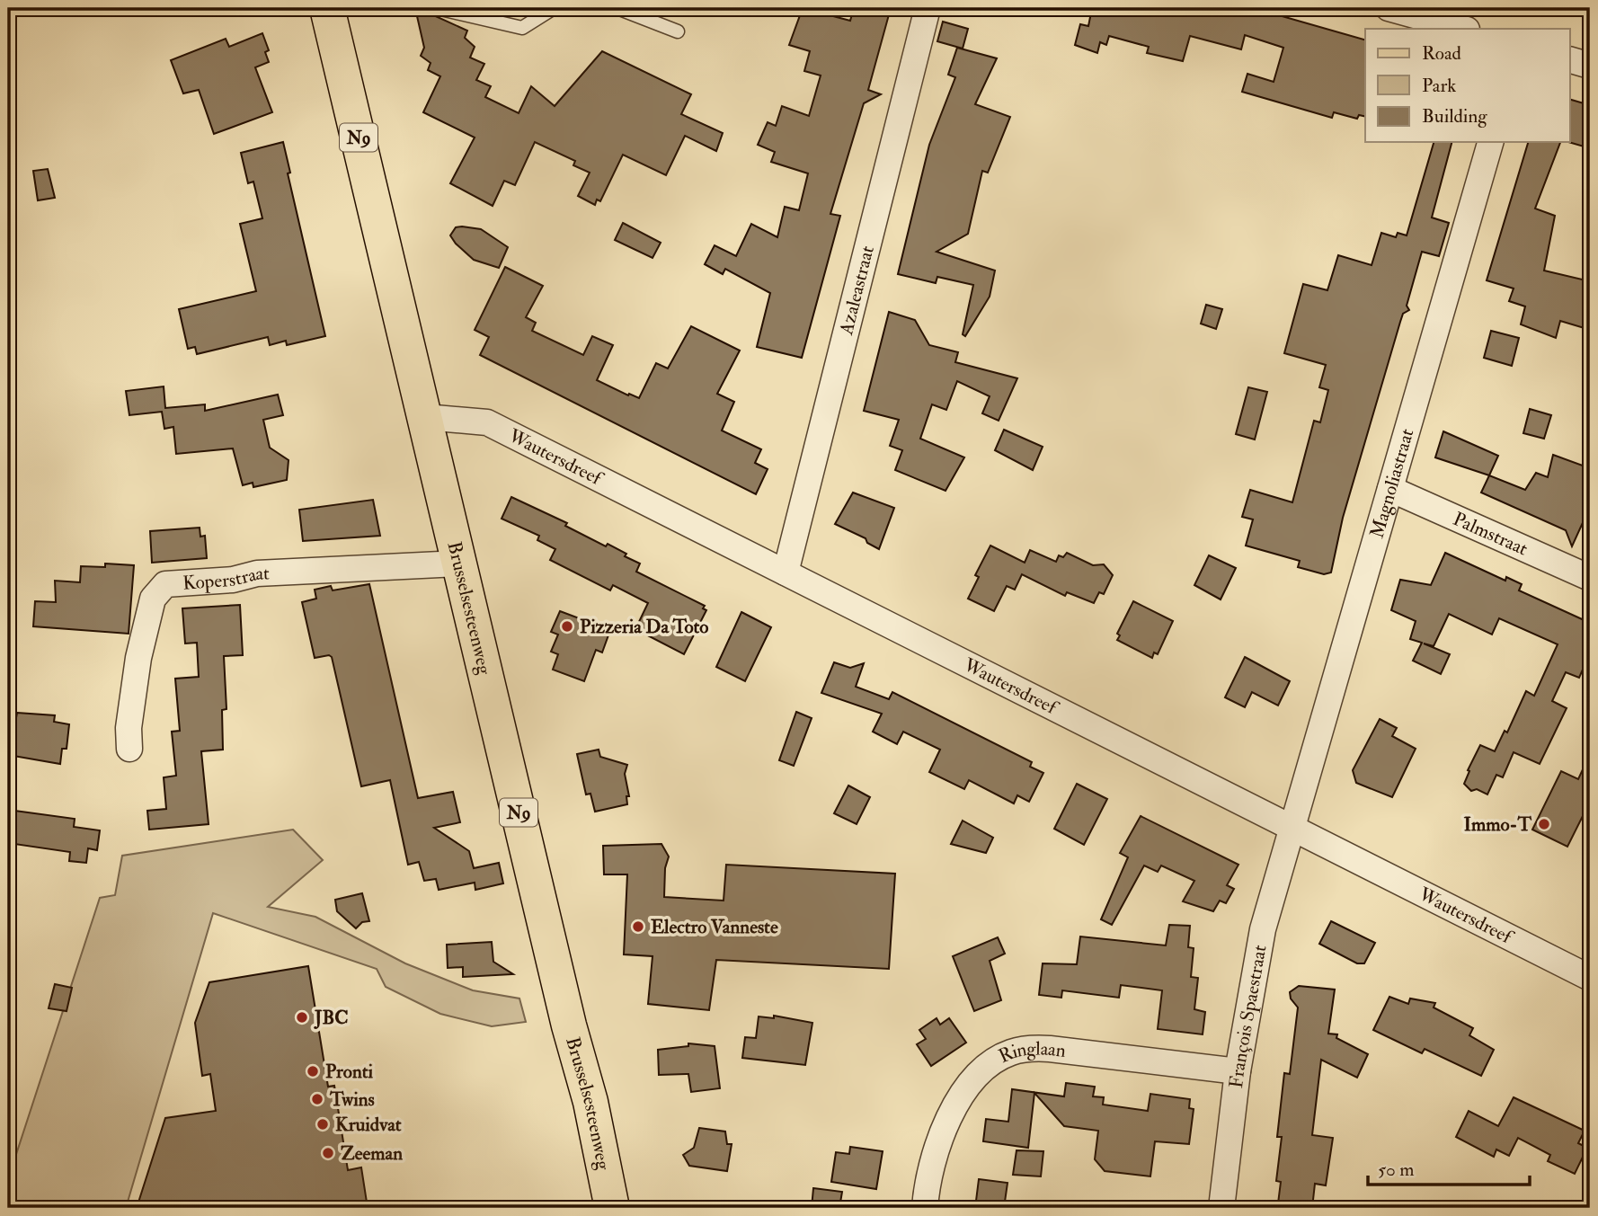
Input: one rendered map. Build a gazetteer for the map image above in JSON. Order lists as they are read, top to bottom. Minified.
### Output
{"streets":{"main road":["N9","Brusselsesteenweg"],"street":["Azaleastraat","Wautersdreef","Magnoliastraat","Palmstraat","Koperstraat","François Spaestraat","Ringlaan"]},"crossings":[["Azaleastraat","Wautersdreef"],["Wautersdreef","Magnoliastraat"],["Wautersdreef","Brusselsesteenweg"],["Wautersdreef","François Spaestraat"],["Magnoliastraat","Palmstraat"],["Magnoliastraat","François Spaestraat"],["Koperstraat","Brusselsesteenweg"],["François Spaestraat","Ringlaan"]],"places":["Pizzeria Da Toto","Immo-T","Electro Vanneste","JBC","Pronti","Twins","Kruidvat","Zeeman"],"legend":["Road","Park","Building"],"scale_bar":"50 m"}
